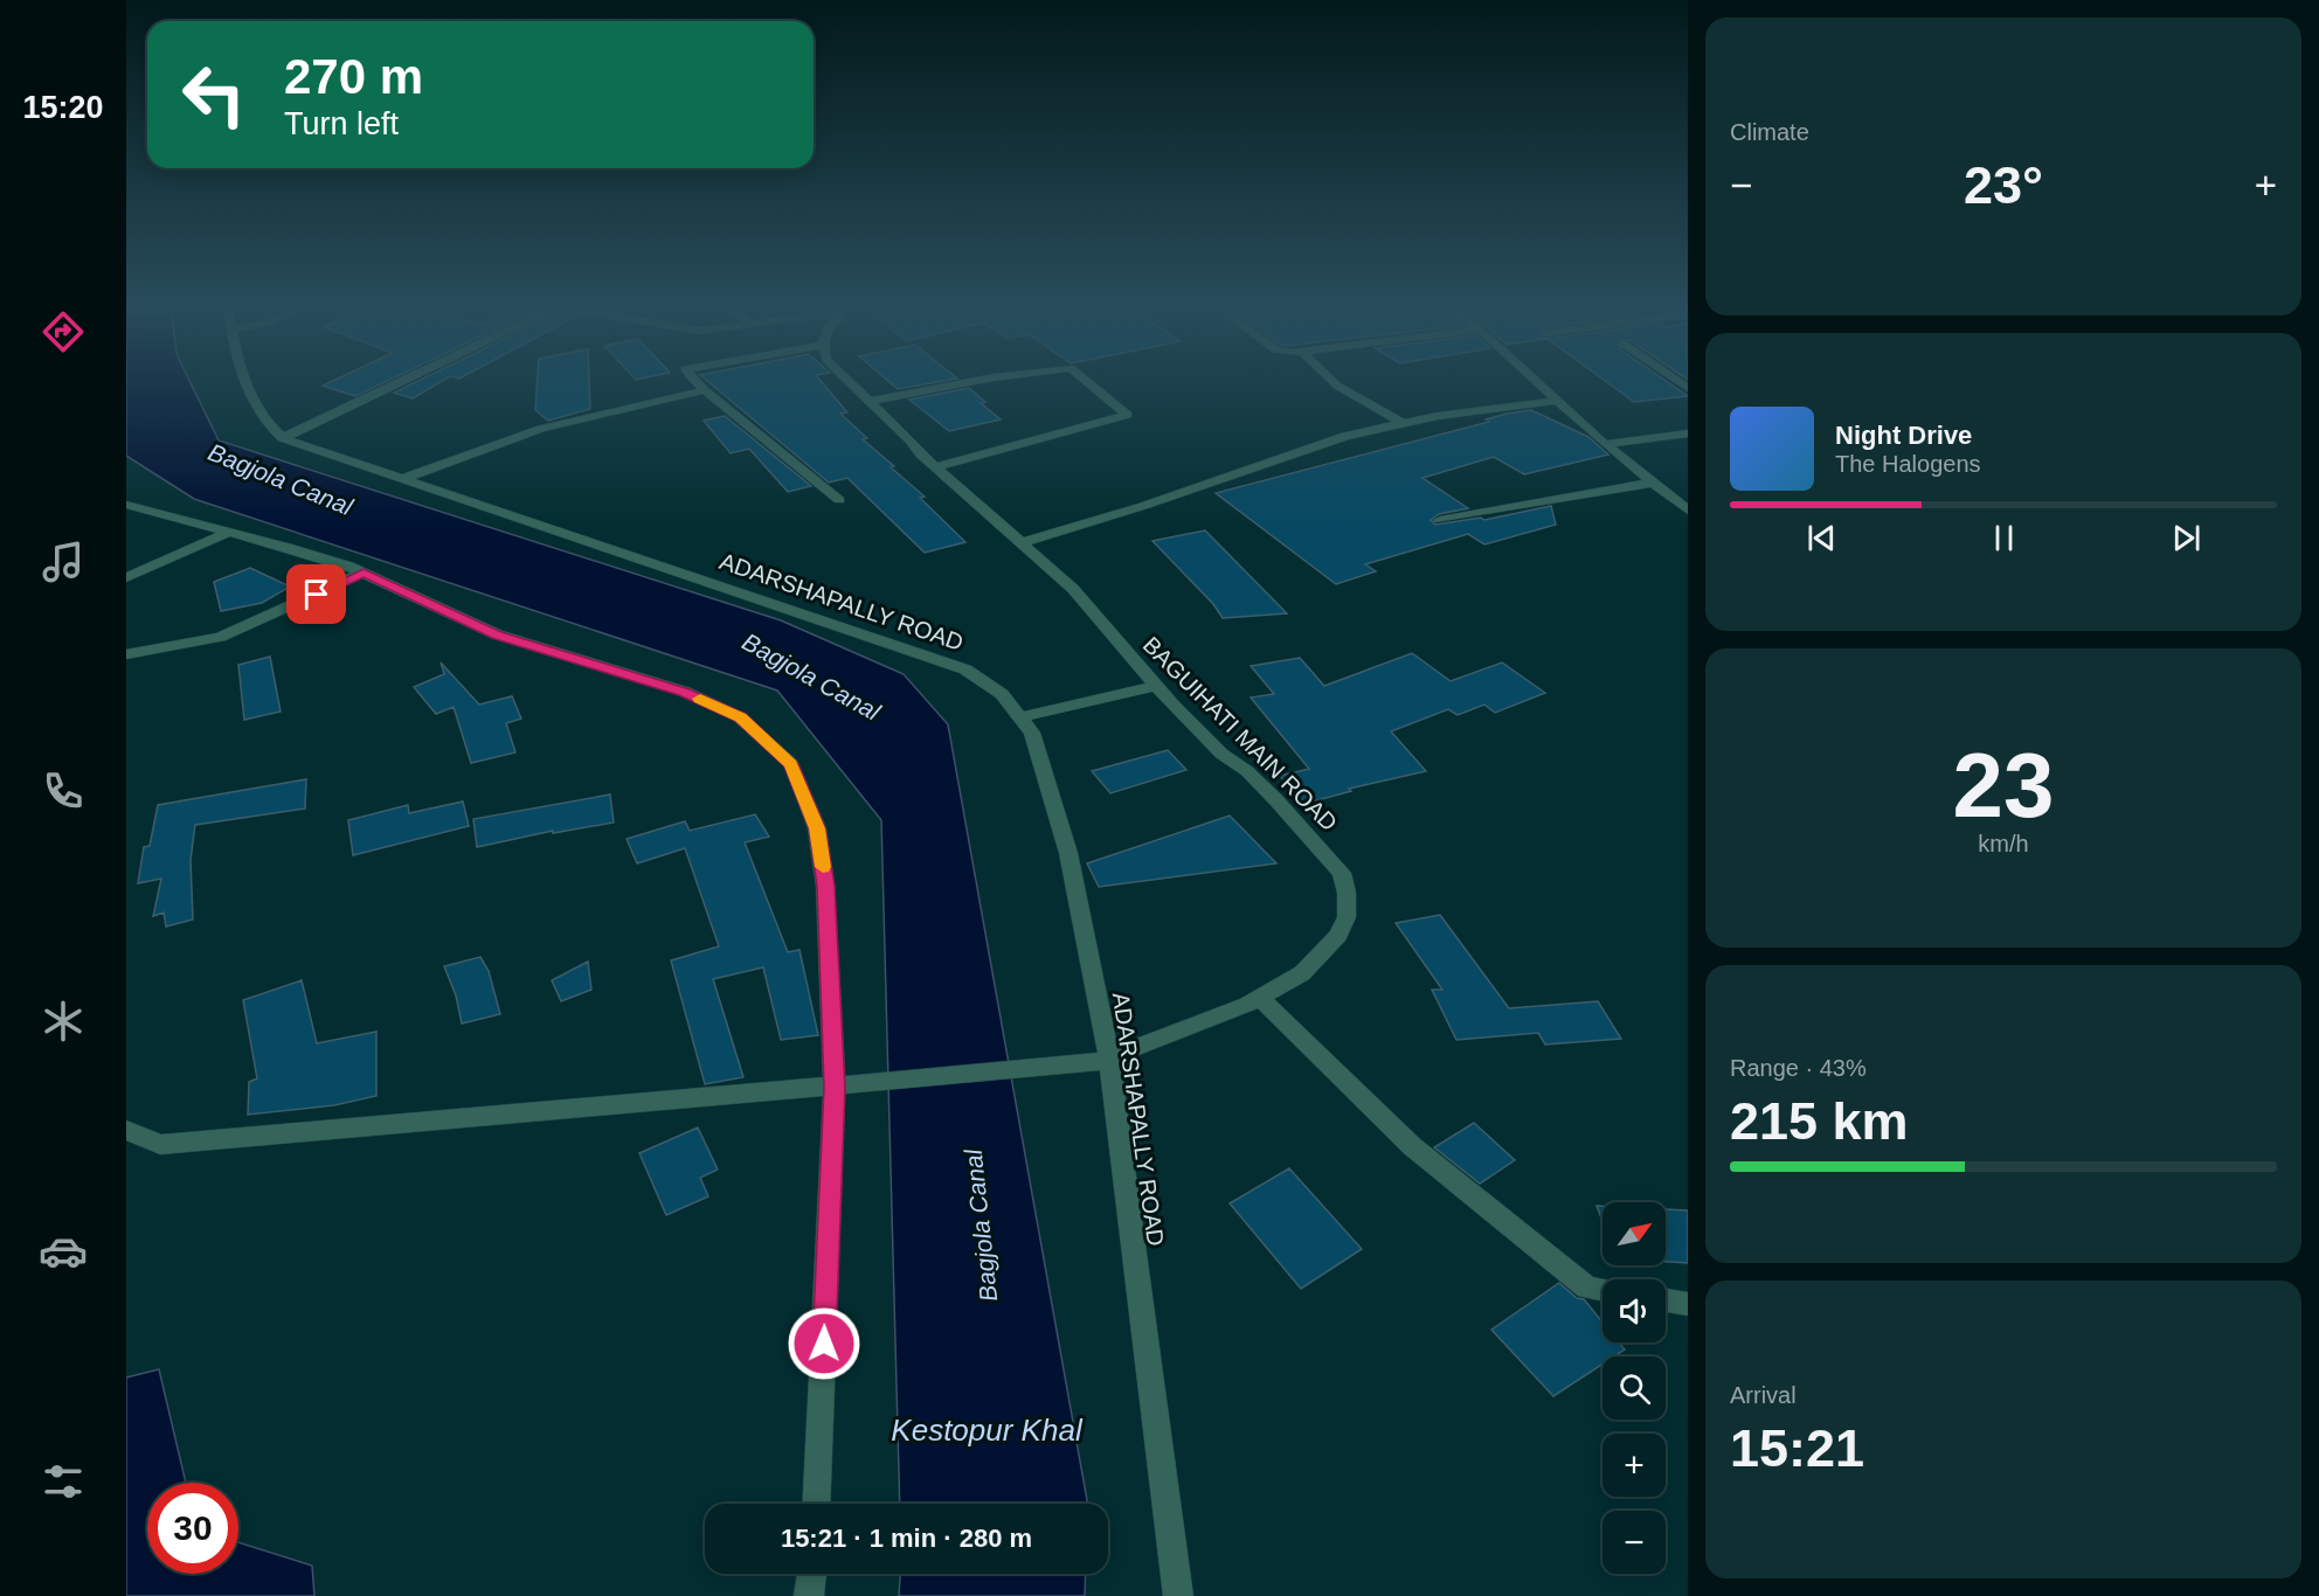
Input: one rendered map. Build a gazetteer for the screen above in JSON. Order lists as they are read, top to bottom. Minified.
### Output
{"streets":{"street":["ADARSHAPALLY ROAD","BAGUIHATI MAIN ROAD"]},"crossings":[["ADARSHAPALLY ROAD","BAGUIHATI MAIN ROAD"]],"water":["Bagjola Canal","Kestopur Khal"],"north":"top right","page":{"tabs":"15:20","tile":["Climate",["23","km/h"],["Range · 43%","215 km"],["Arrival","15:21"]],"turn":["270 m","Turn left"],"heat":["−","23°","+"],"song":["Night Drive","The Halogens"],"map_buttons":["+","−"],"limit":"30","trip":"15:21 · 1 min · 280 m"}}
